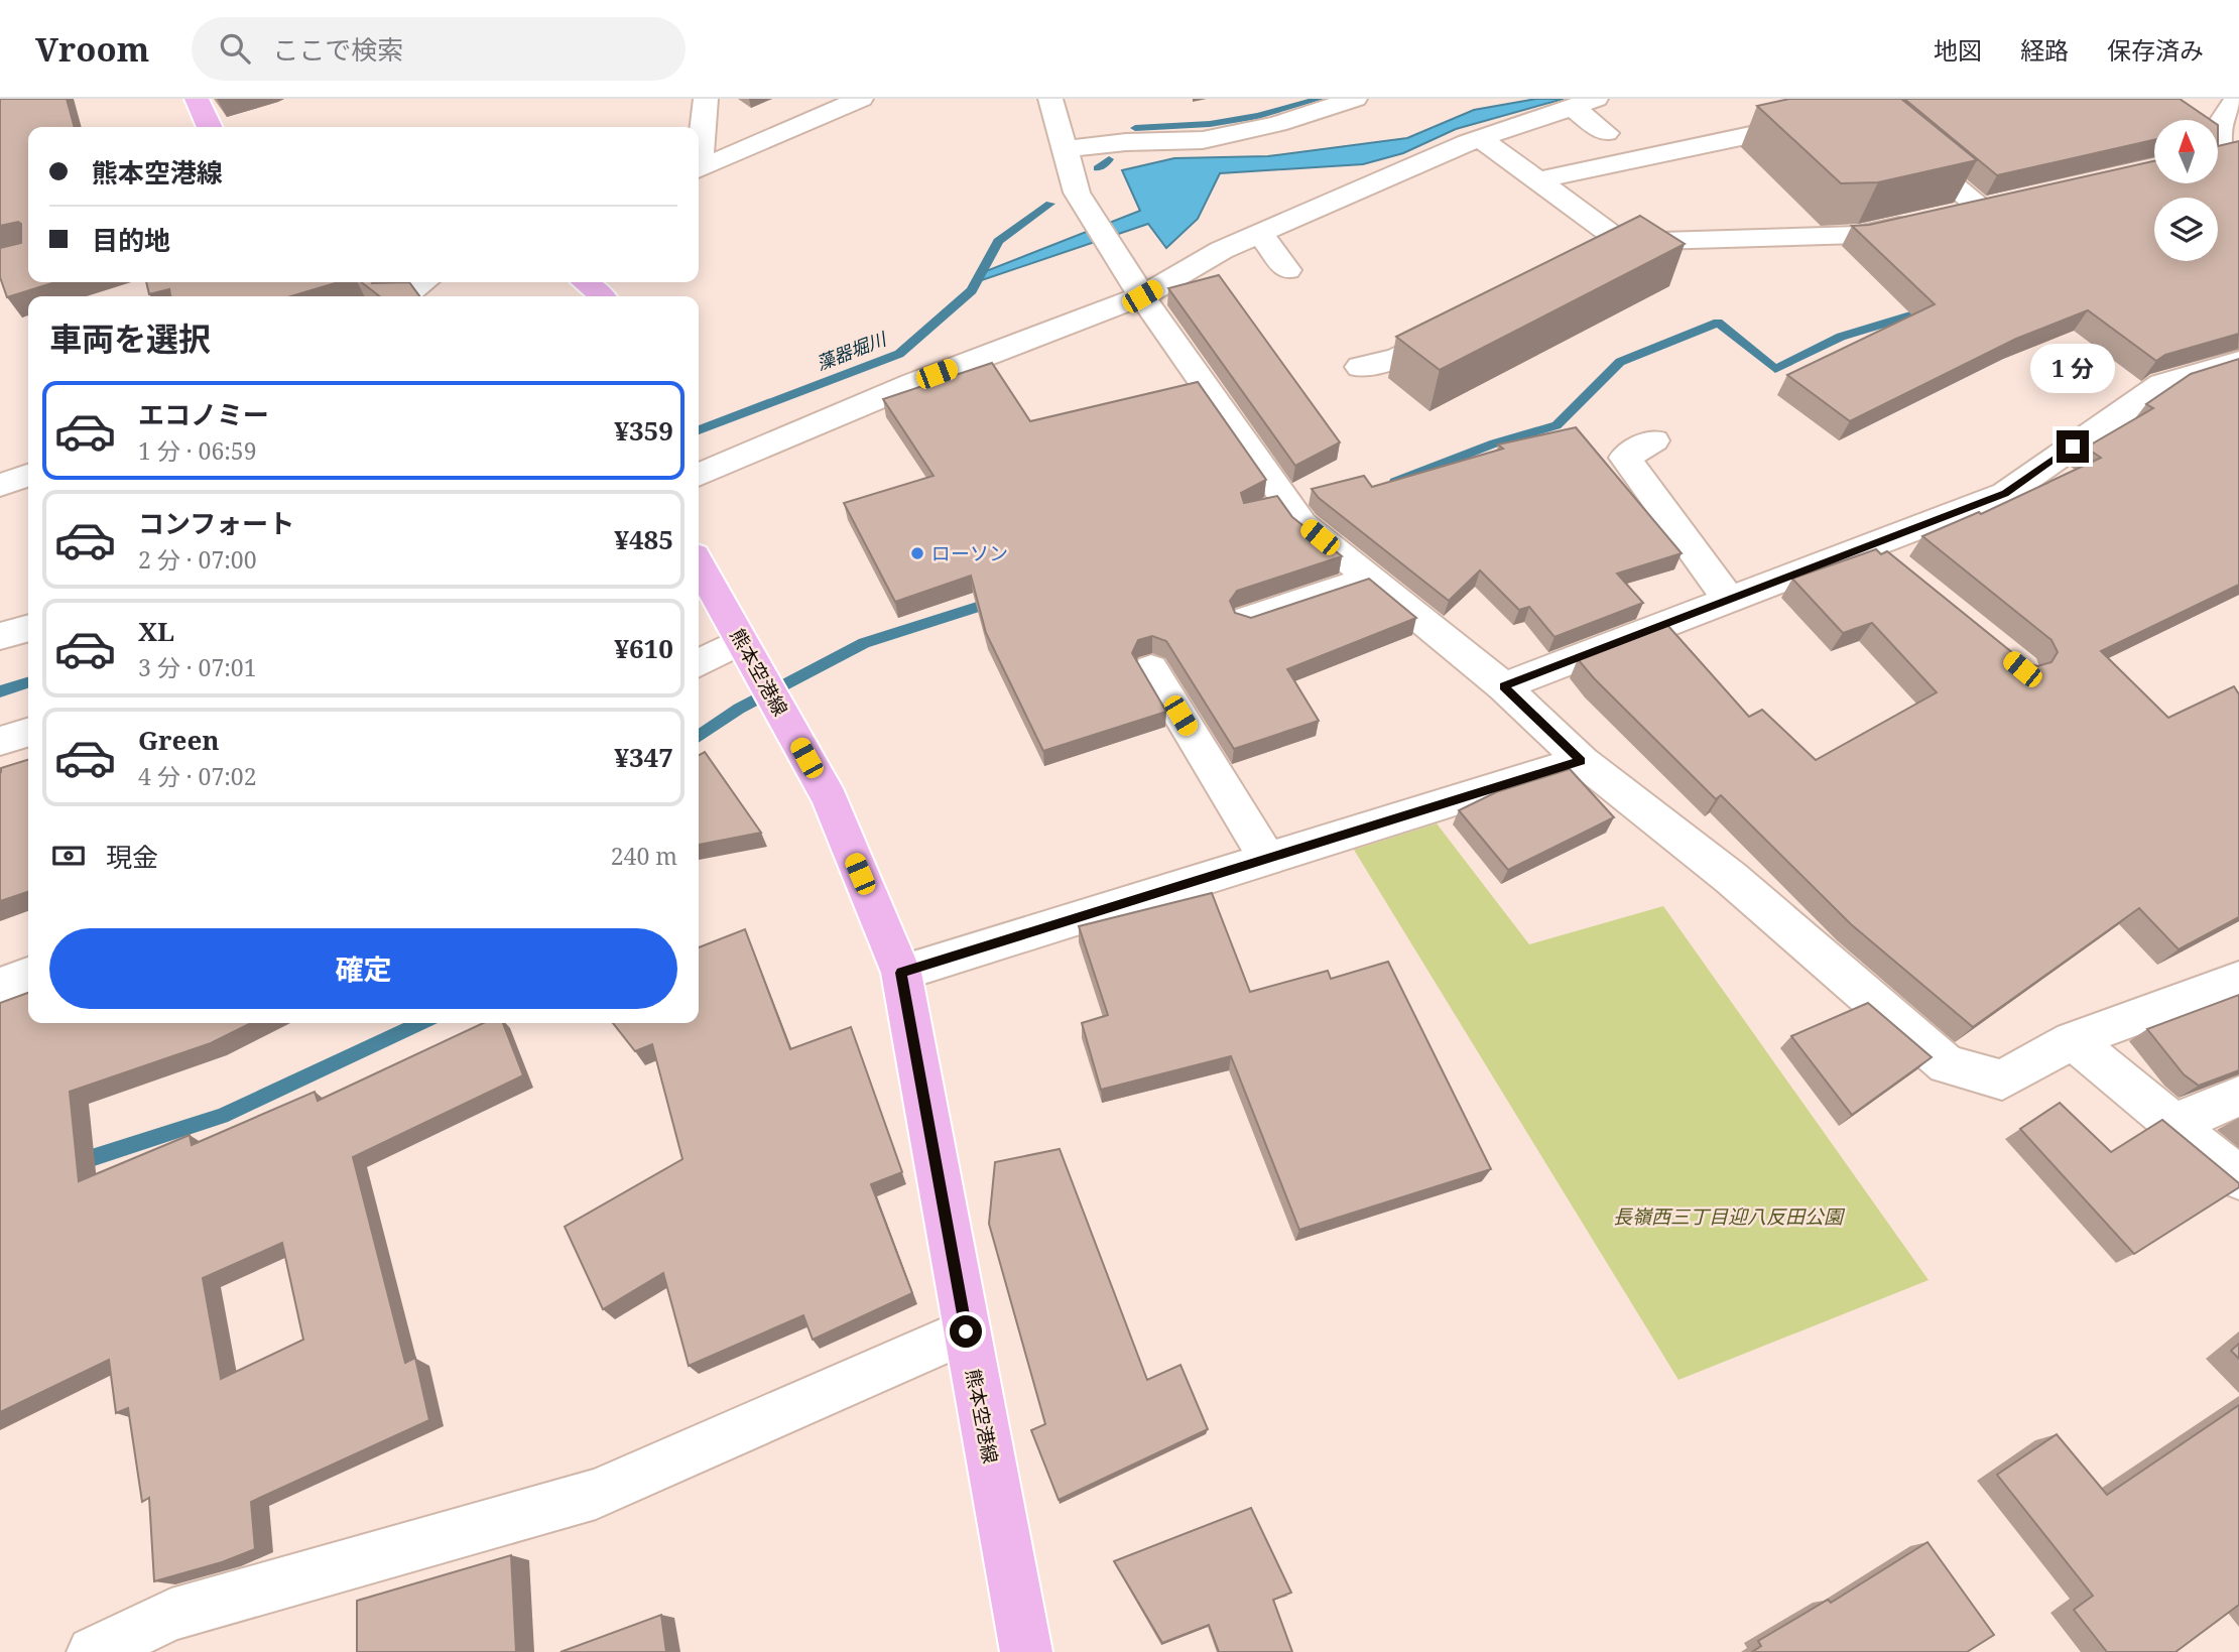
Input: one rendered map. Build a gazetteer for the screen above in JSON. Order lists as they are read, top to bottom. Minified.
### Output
{"streets":{"main road":["熊本空港線"]},"water":["藻器堀川"],"parks":["長嶺西三丁目迎八反田公園"],"places":["ローソン"],"north":"top","page":{"header":"Vroom","search":"ここで検索","nav":["地図","経路","保存済み"],"banner":["熊本空港線","目的地"],"heading":"車両を選択","bubble":"1 分","list":[{"name":"エコノミー","note":"1 分 · 06:59","value":"¥359"},{"name":"コンフォート","note":"2 分 · 07:00","value":"¥485"},{"name":"XL","note":"3 分 · 07:01","value":"¥610"},{"name":"Green","note":"4 分 · 07:02","value":"¥347"}],"pay":["現金","240 m"],"buttons":"確定"}}
